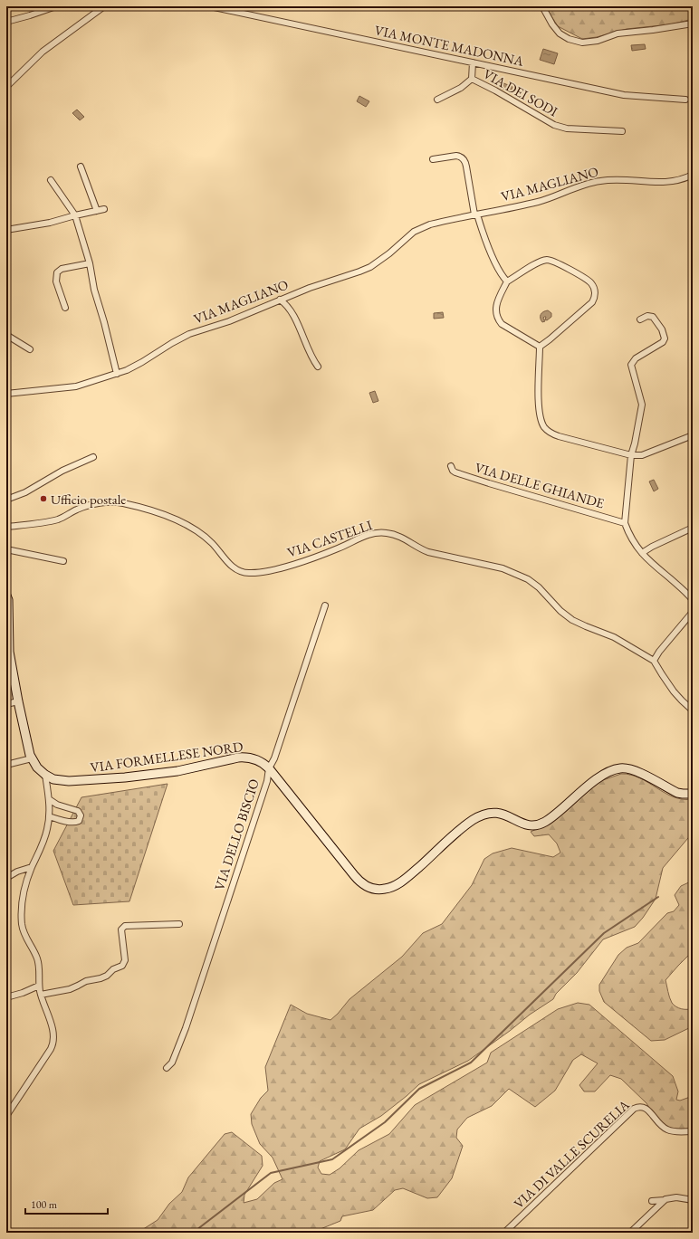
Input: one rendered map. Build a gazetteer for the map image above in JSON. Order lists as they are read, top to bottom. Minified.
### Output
{"streets":{"street":["VIA MONTE MADONNA","VIA DEI SODI","VIA MAGLIANO","VIA DELLE GHIANDE","VIA CASTELLI","VIA FORMELLESE NORD","VIA DELLO BISCIO","VIA DI VALLE SCURELIA"]},"crossings":[["VIA MONTE MADONNA","VIA DEI SODI"],["VIA FORMELLESE NORD","VIA DELLO BISCIO"]],"places":["Ufficio postale"],"scale_bar":"100 m"}
